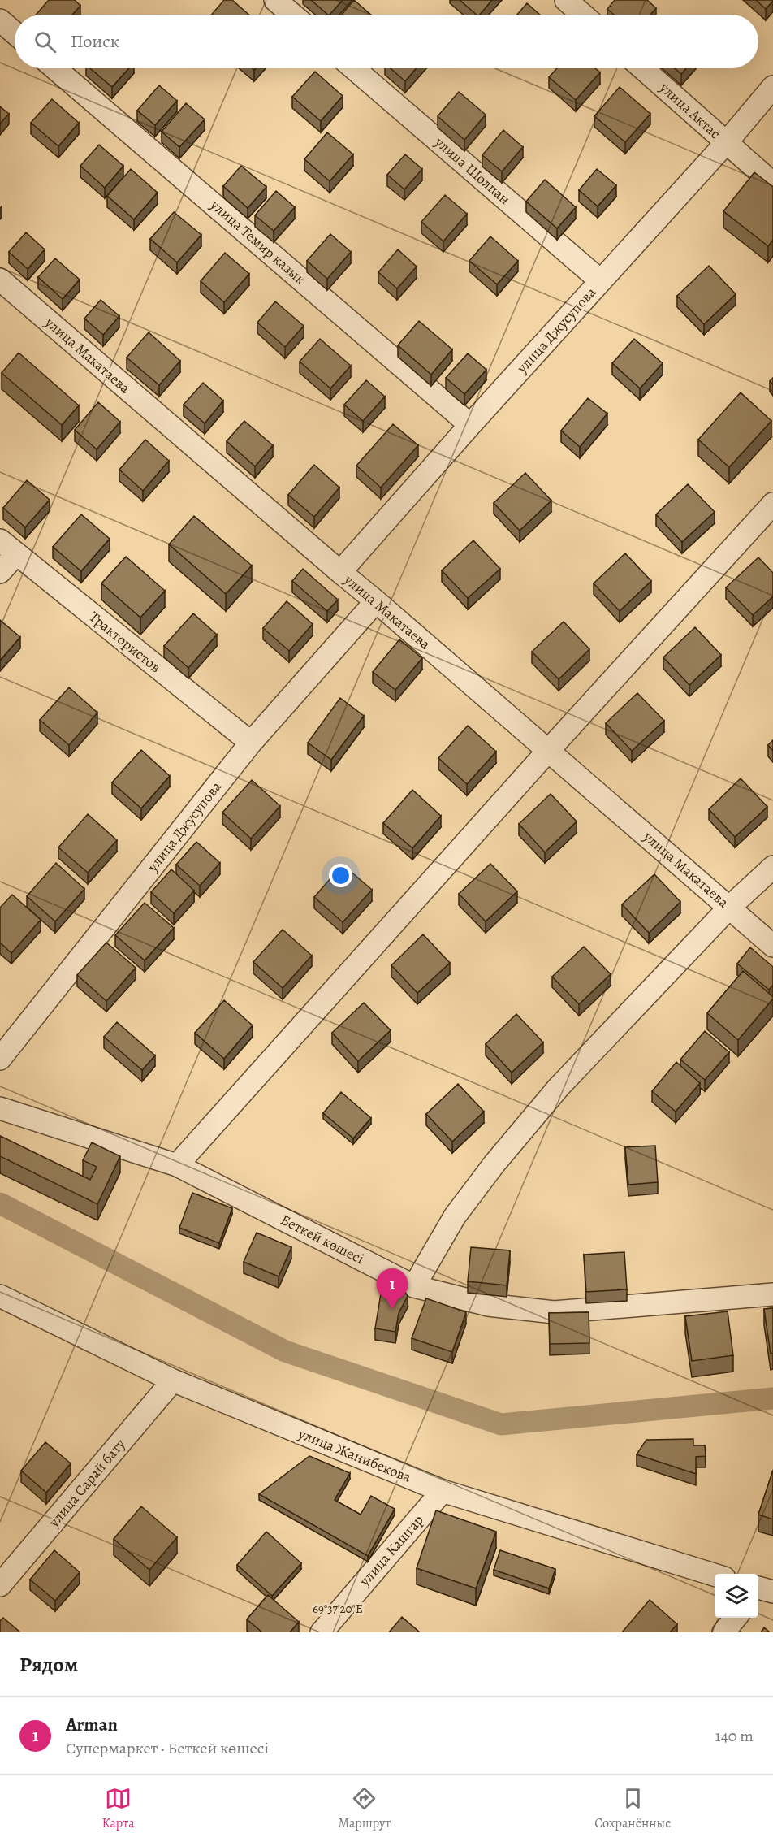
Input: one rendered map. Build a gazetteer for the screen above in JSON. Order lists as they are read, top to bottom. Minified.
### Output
{"streets":{"street":["улица Актас","улица Шолпан","улица Темир казык","улица Джусупова","улица Макатаева","Трактористов","Беткей көшесі","улица Жанибекова","улица Сарай бату","улица Кашгар"]},"crossings":[["улица Актас","улица Джусупова"],["улица Шолпан","улица Джусупова"],["улица Темир казык","улица Джусупова"],["улица Джусупова","улица Макатаева"],["улица Джусупова","Трактористов"],["улица Жанибекова","улица Сарай бату"],["улица Жанибекова","улица Кашгар"]],"page":{"search":"Поиск","pins":"1","heading":"Рядом","list":[{"mark":"1","name":"Arman","note":"Супермаркет · Беткей көшесі","value":"140 m"}],"nav":["Карта","Маршрут","Сохранённые"]},"coordinates":["69°37'20\"E"]}
